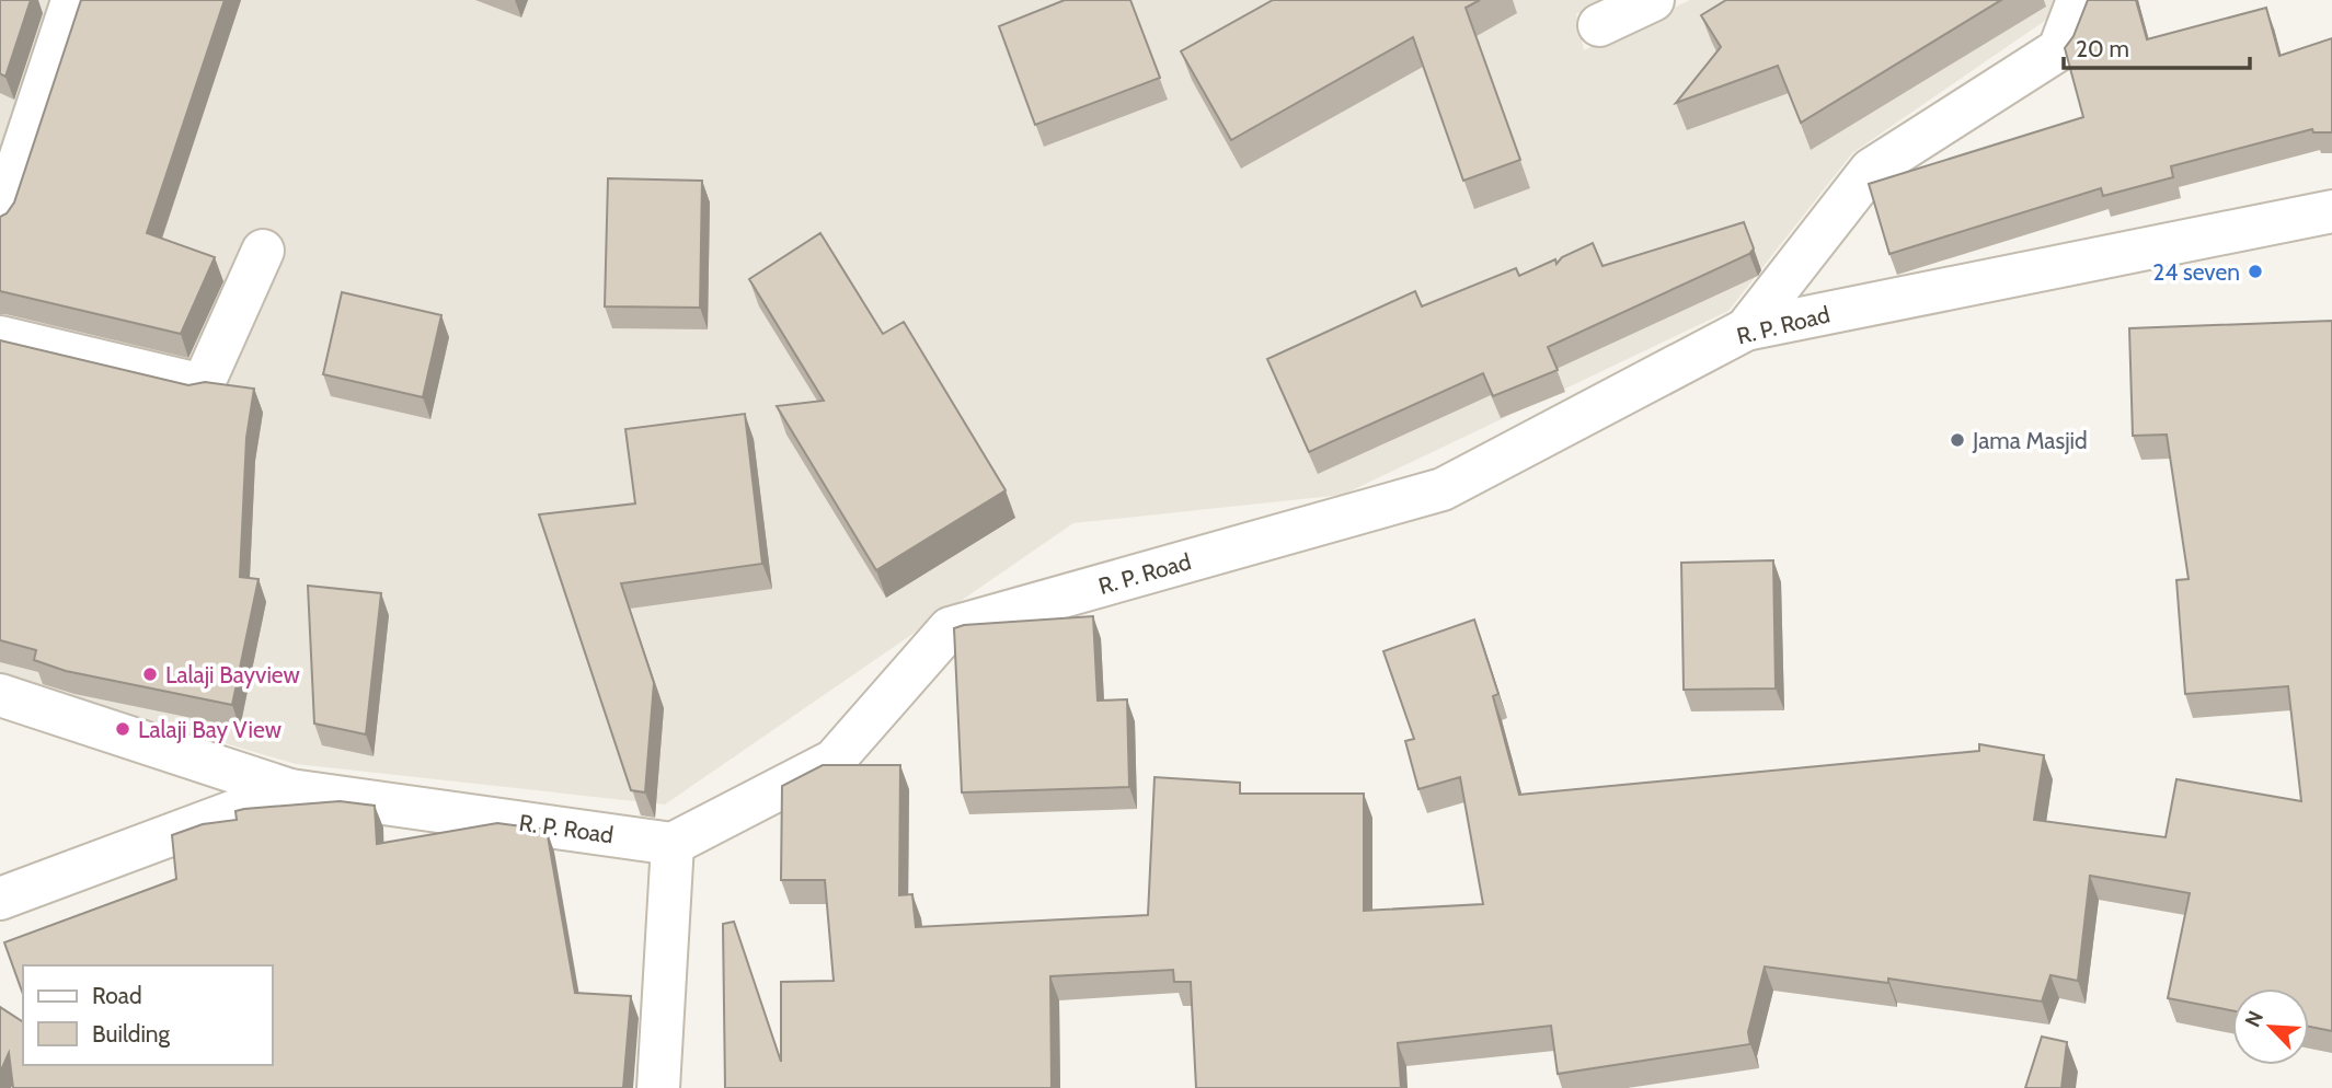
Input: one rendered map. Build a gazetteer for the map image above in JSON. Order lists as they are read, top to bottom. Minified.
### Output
{"streets":{"street":["R. P. Road"]},"places":["24 seven","Jama Masjid","Lalaji Bayview","Lalaji Bay View"],"legend":["Road","Building"],"scale_bar":"20 m","north":"top left"}
